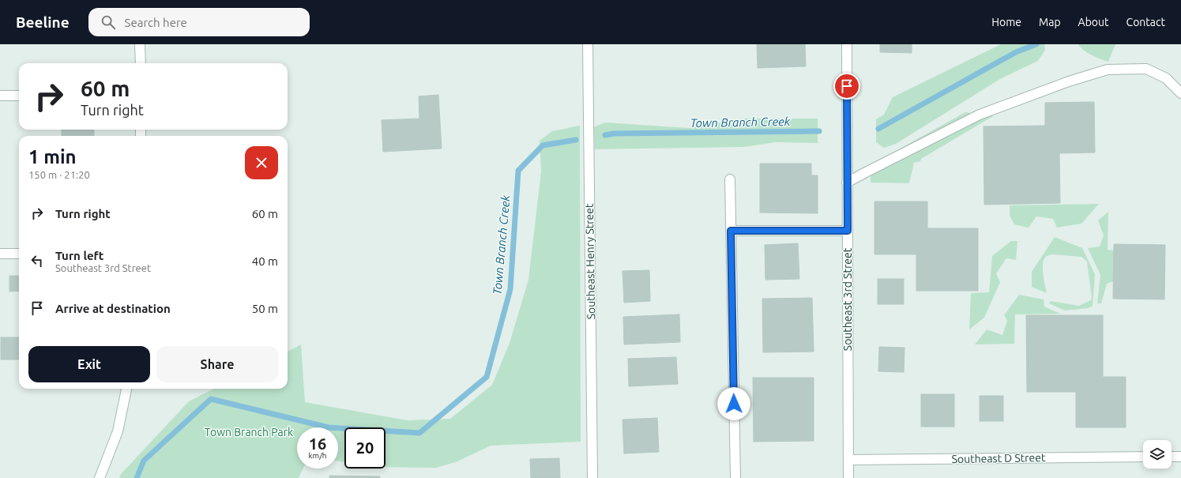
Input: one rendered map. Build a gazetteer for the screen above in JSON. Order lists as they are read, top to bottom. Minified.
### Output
{"streets":{"street":["Southeast Henry Street","Southeast 3rd Street","Southeast D Street"]},"crossings":[["Southeast 3rd Street","Southeast D Street"]],"water":["Town Branch Creek"],"parks":["Town Branch Park"],"page":{"header":"Beeline","search":"Search here","nav":["Home","Map","About","Contact"],"turn":["60 m","Turn right"],"heading":["1 min","150 m · 21:20"],"list":[{"name":"Turn right","value":"60 m"},{"name":"Turn left","note":"Southeast 3rd Street","value":"40 m"},{"name":"Arrive at destination","value":"50 m"}],"buttons":["Exit","Share"],"speed":"16 km/h","limit":"20"}}
